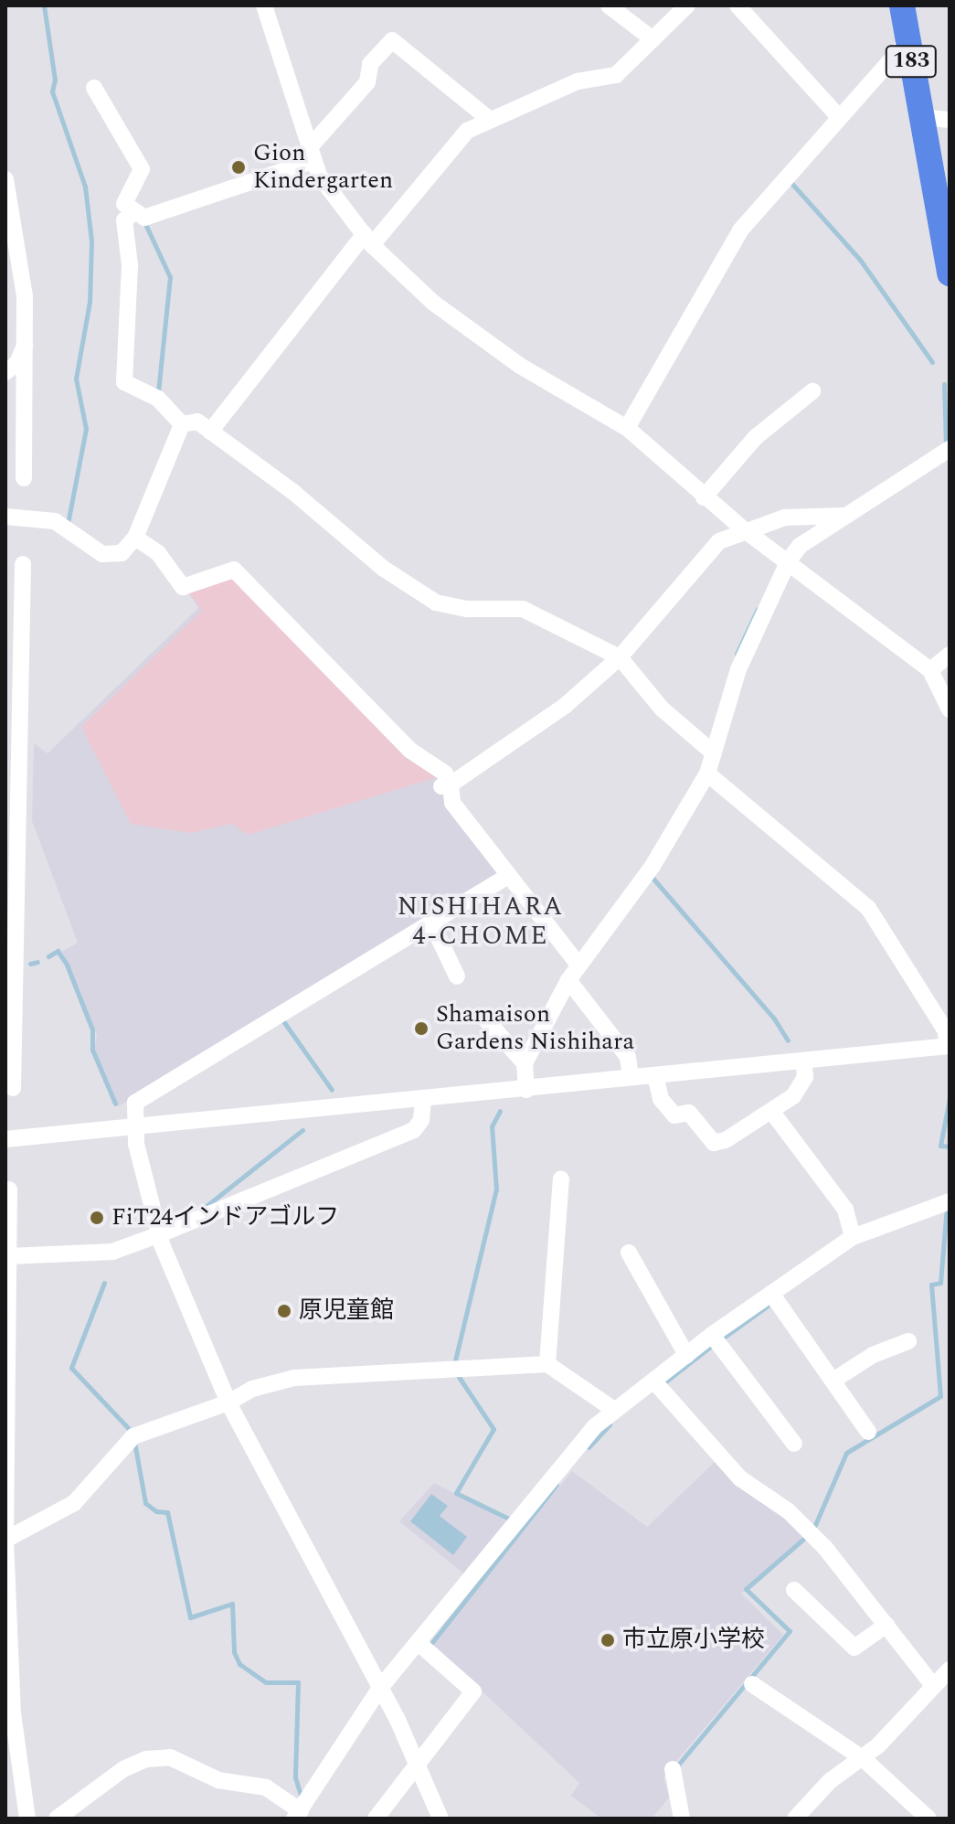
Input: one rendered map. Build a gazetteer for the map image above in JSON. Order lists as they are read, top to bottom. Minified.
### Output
{"streets":{"highway":["183"]},"districts":["NISHIHARA 4-CHOME"],"places":["Gion Kindergarten","Shamaison Gardens Nishihara","FiT24インドアゴルフ","原児童館","市立原小学校"]}
